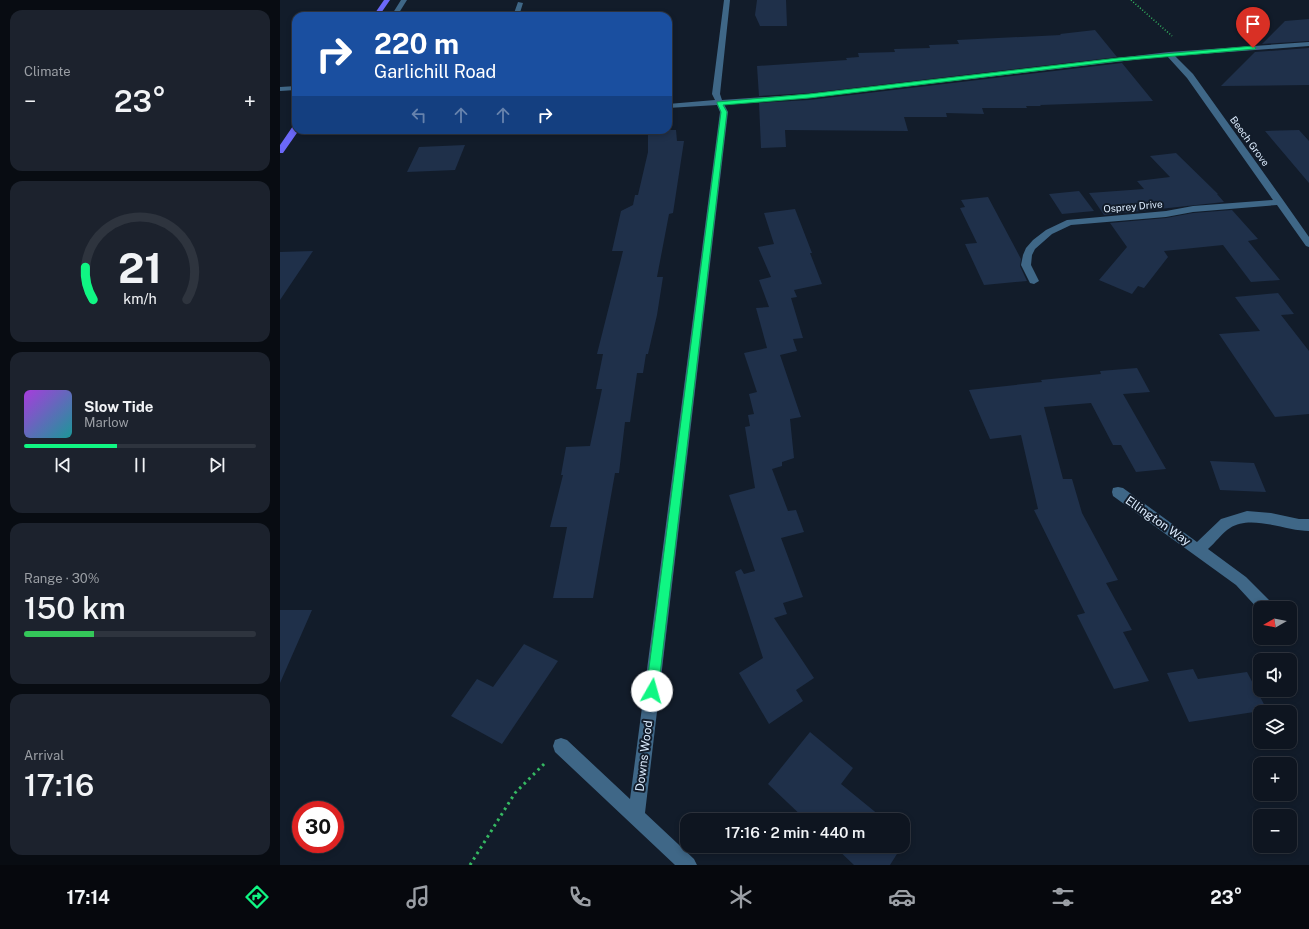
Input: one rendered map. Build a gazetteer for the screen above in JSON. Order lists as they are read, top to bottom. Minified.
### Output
{"streets":{"street":["Beech Grove","Osprey Drive","Ellington Way","Downs Wood"]},"crossings":[["Beech Grove","Osprey Drive"]],"north":"left","page":{"tile":["Climate",["Range · 30%","150 km"],["Arrival","17:16"]],"turn":["220 m","Garlichill Road"],"heat":["−","23°","+"],"song":["Slow Tide","Marlow"],"map_buttons":["+","−"],"limit":"30","trip":"17:16 · 2 min · 440 m","tabs":["17:14","23°"],"gauge":["21","km/h"]}}
